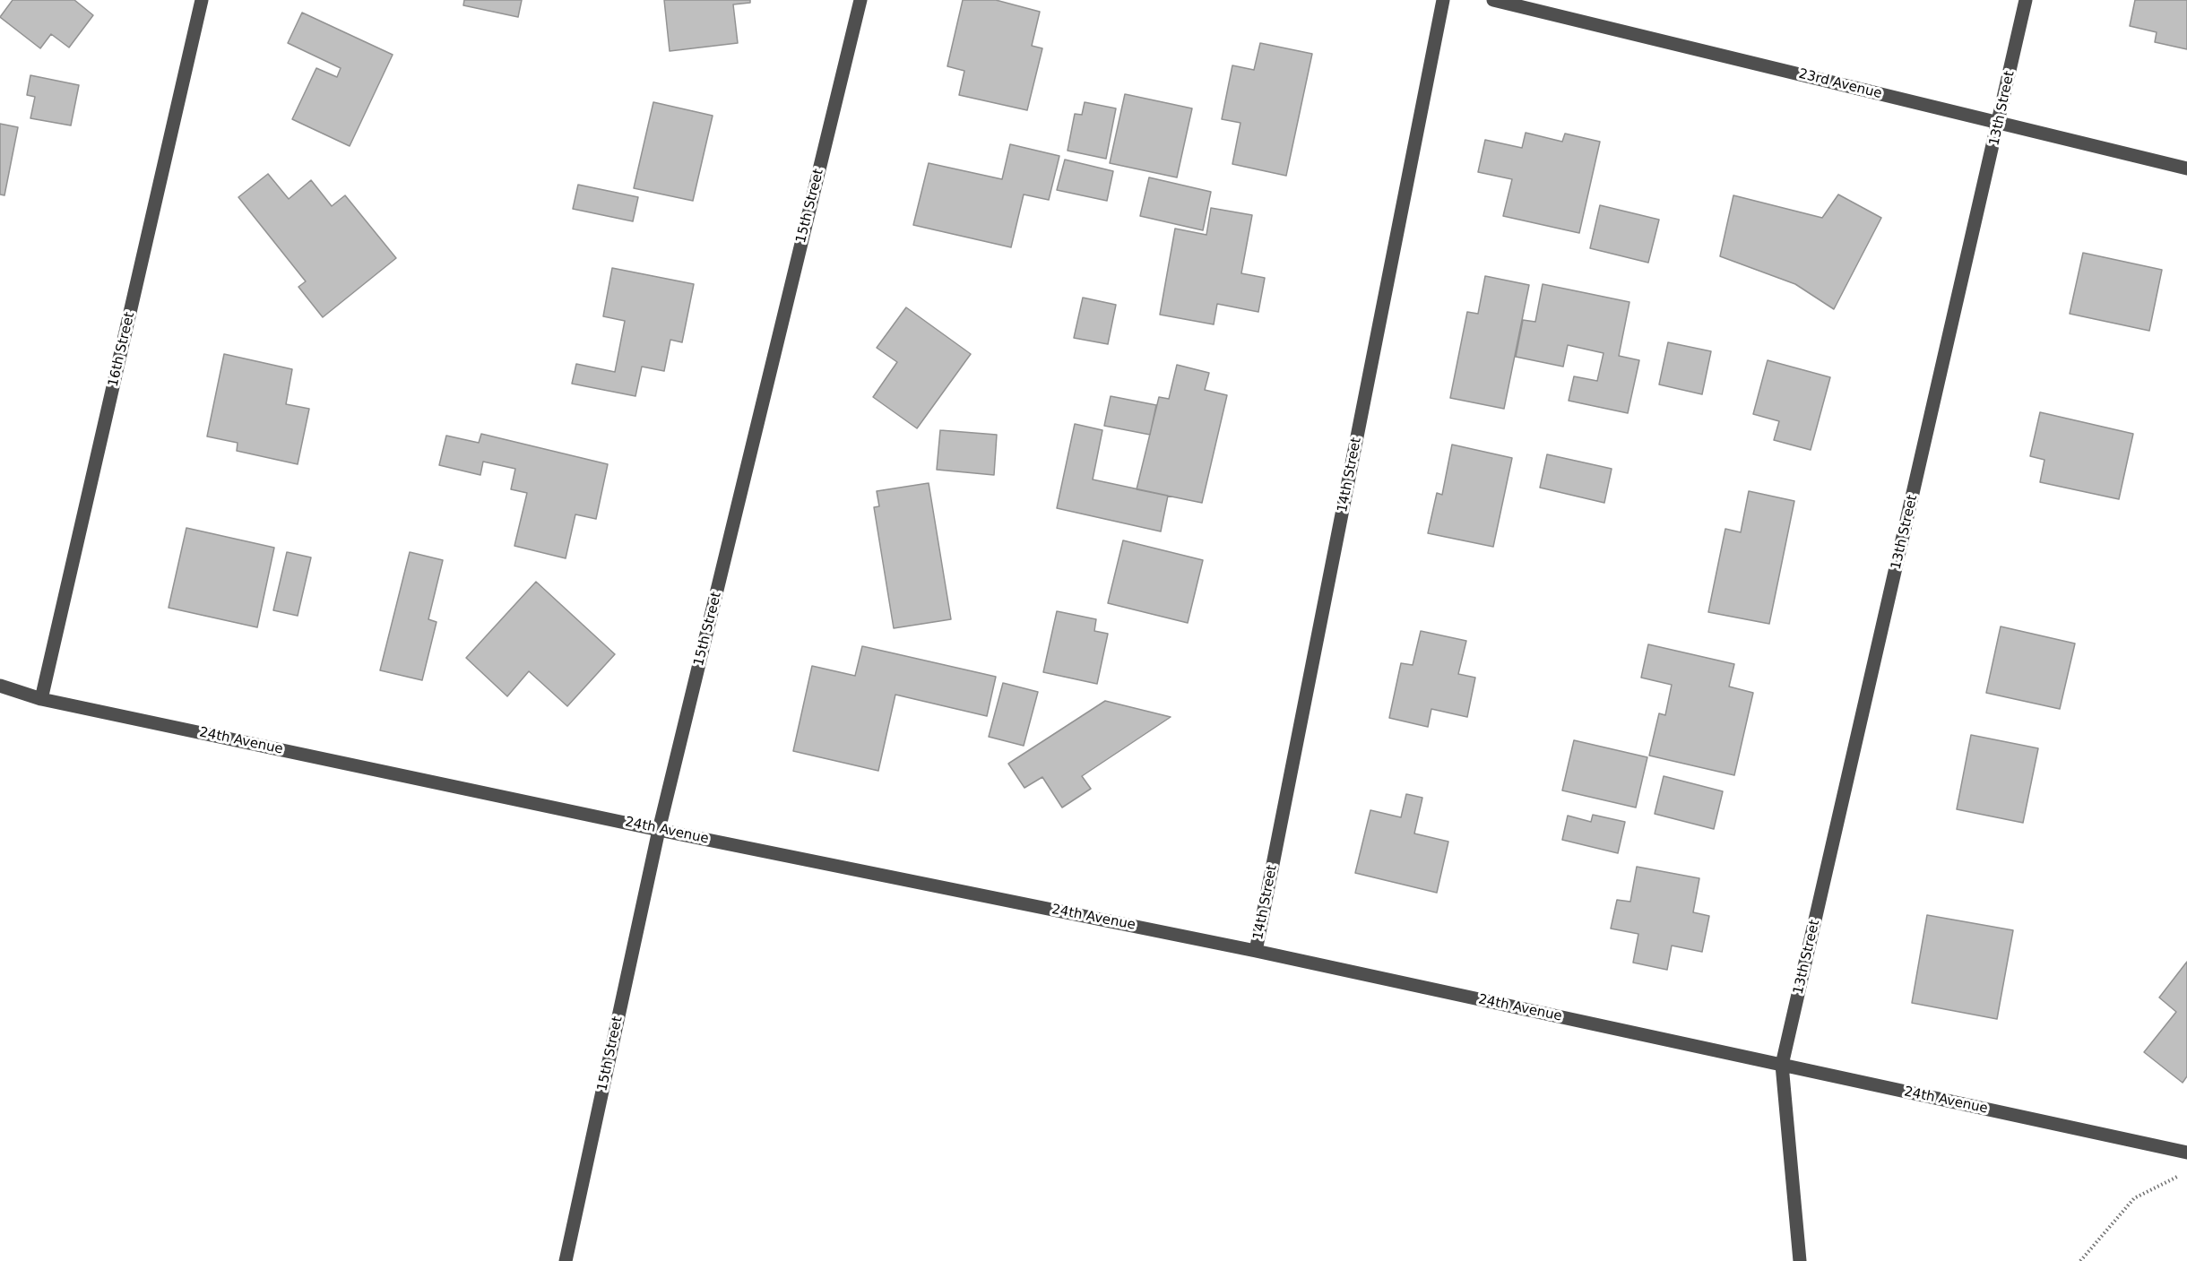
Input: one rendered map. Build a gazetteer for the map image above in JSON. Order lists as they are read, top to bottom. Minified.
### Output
{"streets":{"street":["23rd Avenue","13th Street","15th Street","16th Street","14th Street","24th Avenue"]},"crossings":[["23rd Avenue","13th Street"],["13th Street","24th Avenue"],["15th Street","24th Avenue"],["16th Street","24th Avenue"],["14th Street","24th Avenue"]]}
